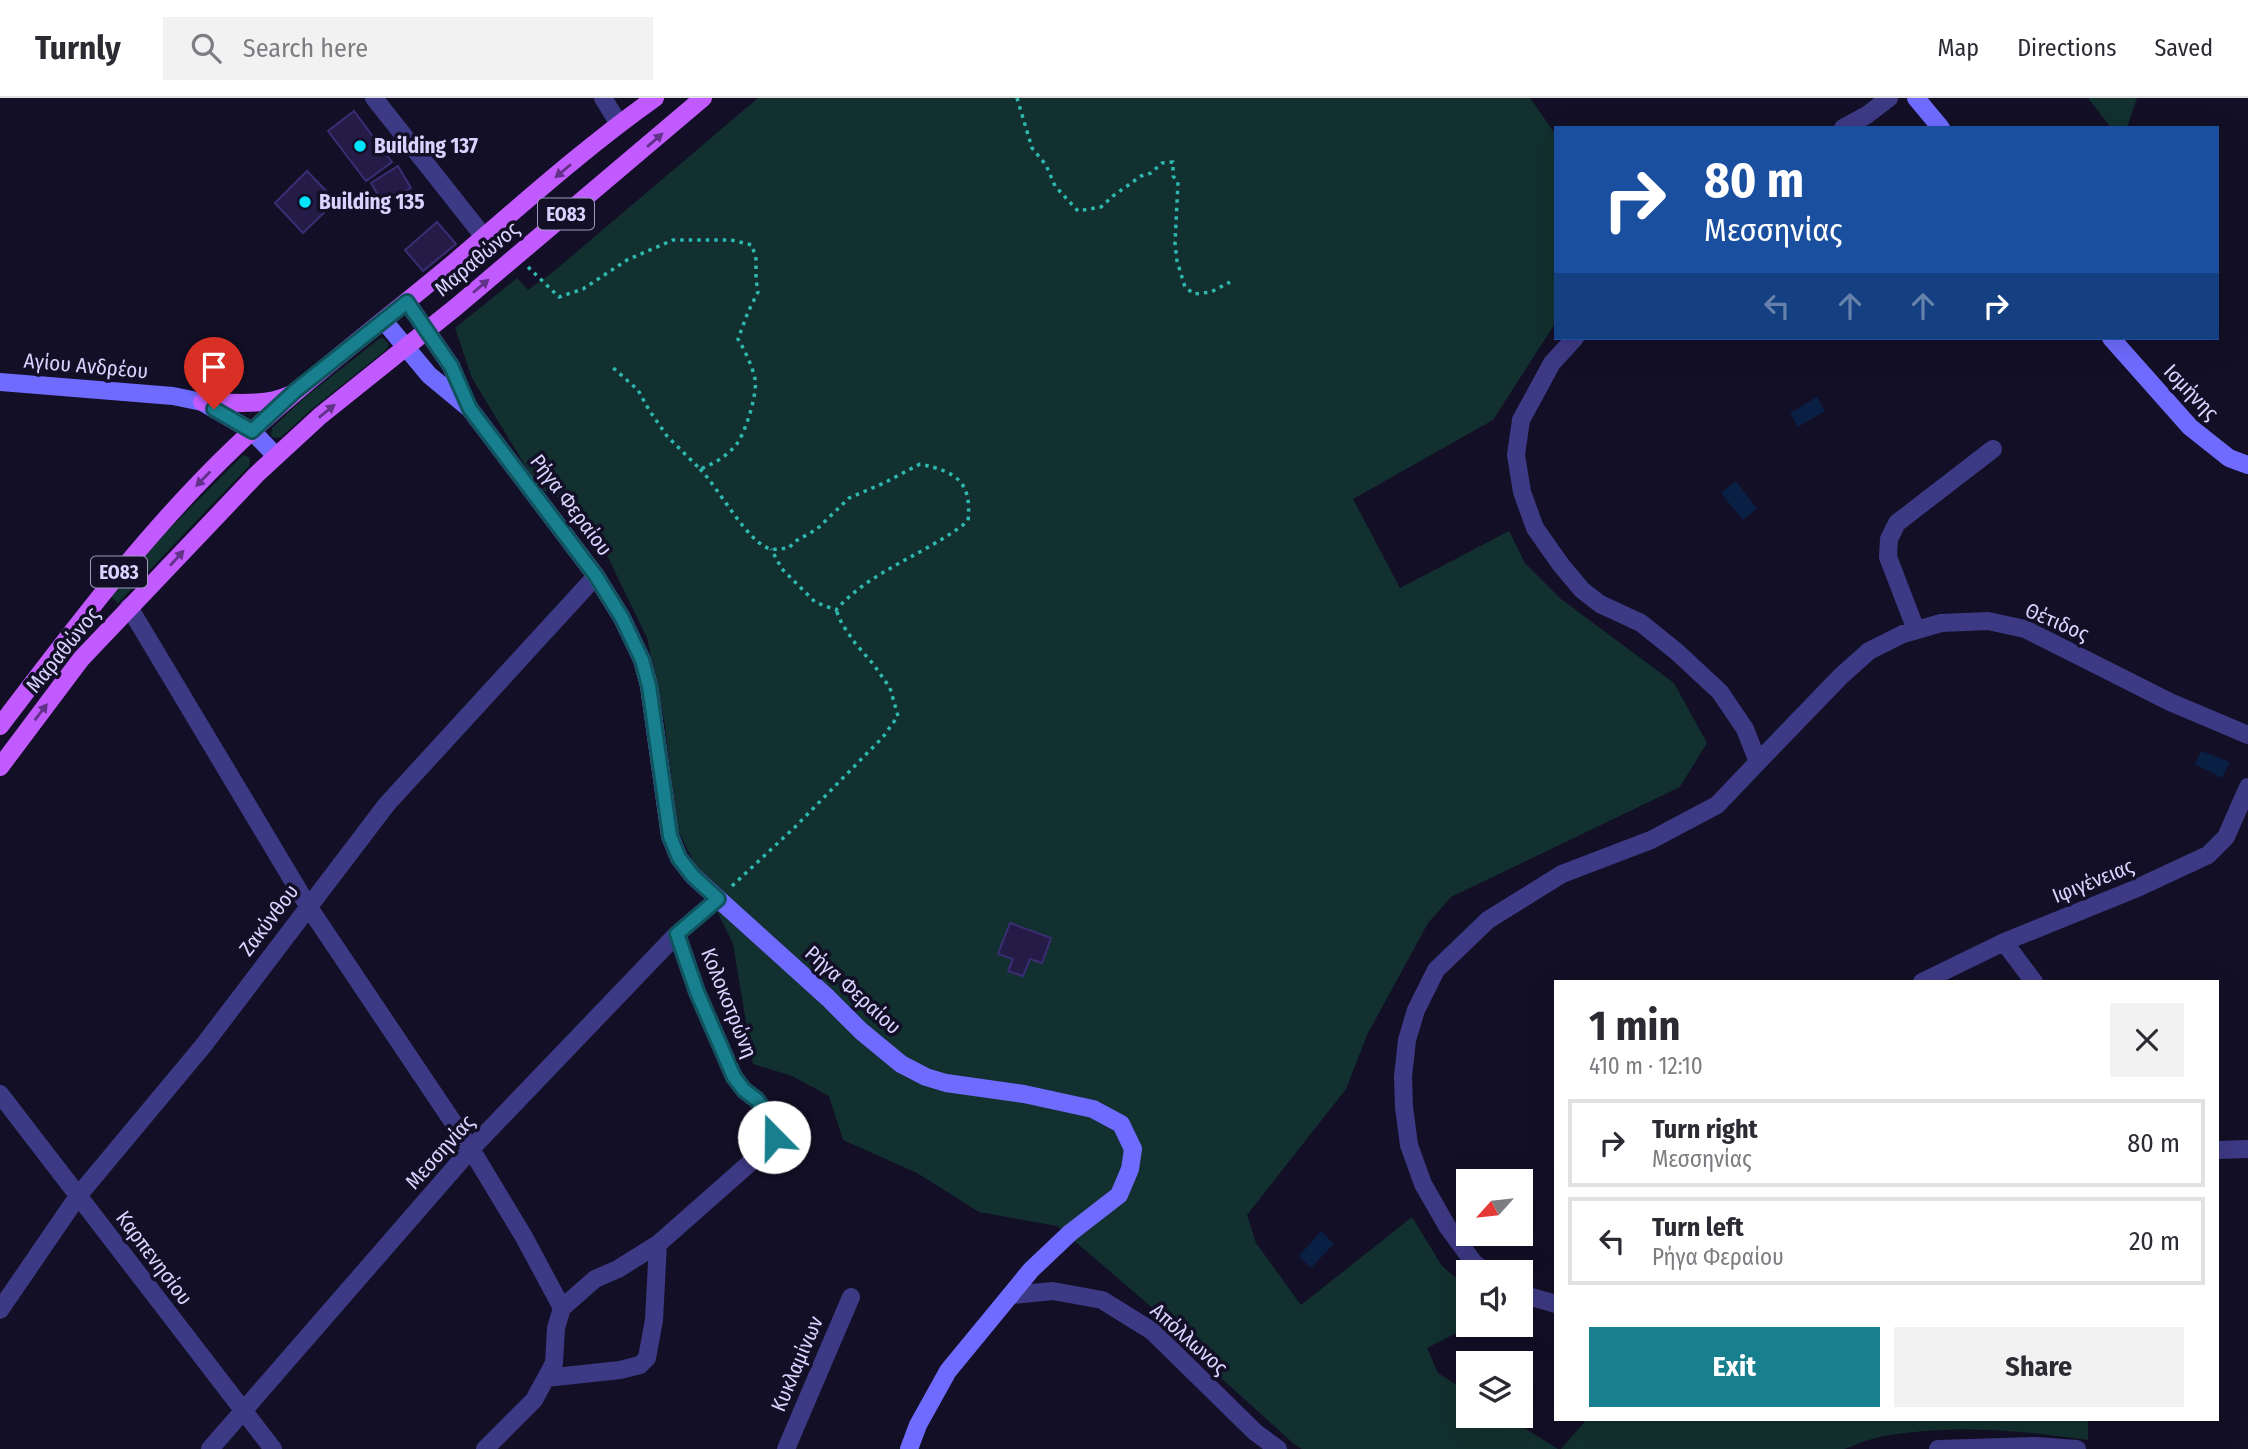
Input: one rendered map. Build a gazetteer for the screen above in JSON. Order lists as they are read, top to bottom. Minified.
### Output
{"streets":{"main road":["ΕΟ83","Μαραθώνος"],"street":["Αγίου Ανδρέου","Ισμήνης","Ρήγα Φεραίου","Θέτιδος","Ιφιγένειας","Ζακύνθου","Κολοκοτρώνη","Μεσσηνίας","Καρπενησίου","Απόλλωνος","Κυκλαμίνων"]},"crossings":[["Μαραθώνος","Αγίου Ανδρέου"],["Ρήγα Φεραίου","Ζακύνθου"],["Ρήγα Φεραίου","Μεσσηνίας"],["Ρήγα Φεραίου","Απόλλωνος"],["Ζακύνθου","Καρπενησίου"],["Κολοκοτρώνη","Μεσσηνίας"],["Μεσσηνίας","Καρπενησίου"]],"places":["Building 137","Building 135"],"north":"bottom left","page":{"header":"Turnly","search":"Search here","nav":["Map","Directions","Saved"],"turn":["80 m","Μεσσηνίας"],"heading":["1 min","410 m · 12:10"],"list":[{"name":"Turn right","note":"Μεσσηνίας","value":"80 m"},{"name":"Turn left","note":"Ρήγα Φεραίου","value":"20 m"}],"buttons":["Exit","Share"]}}
